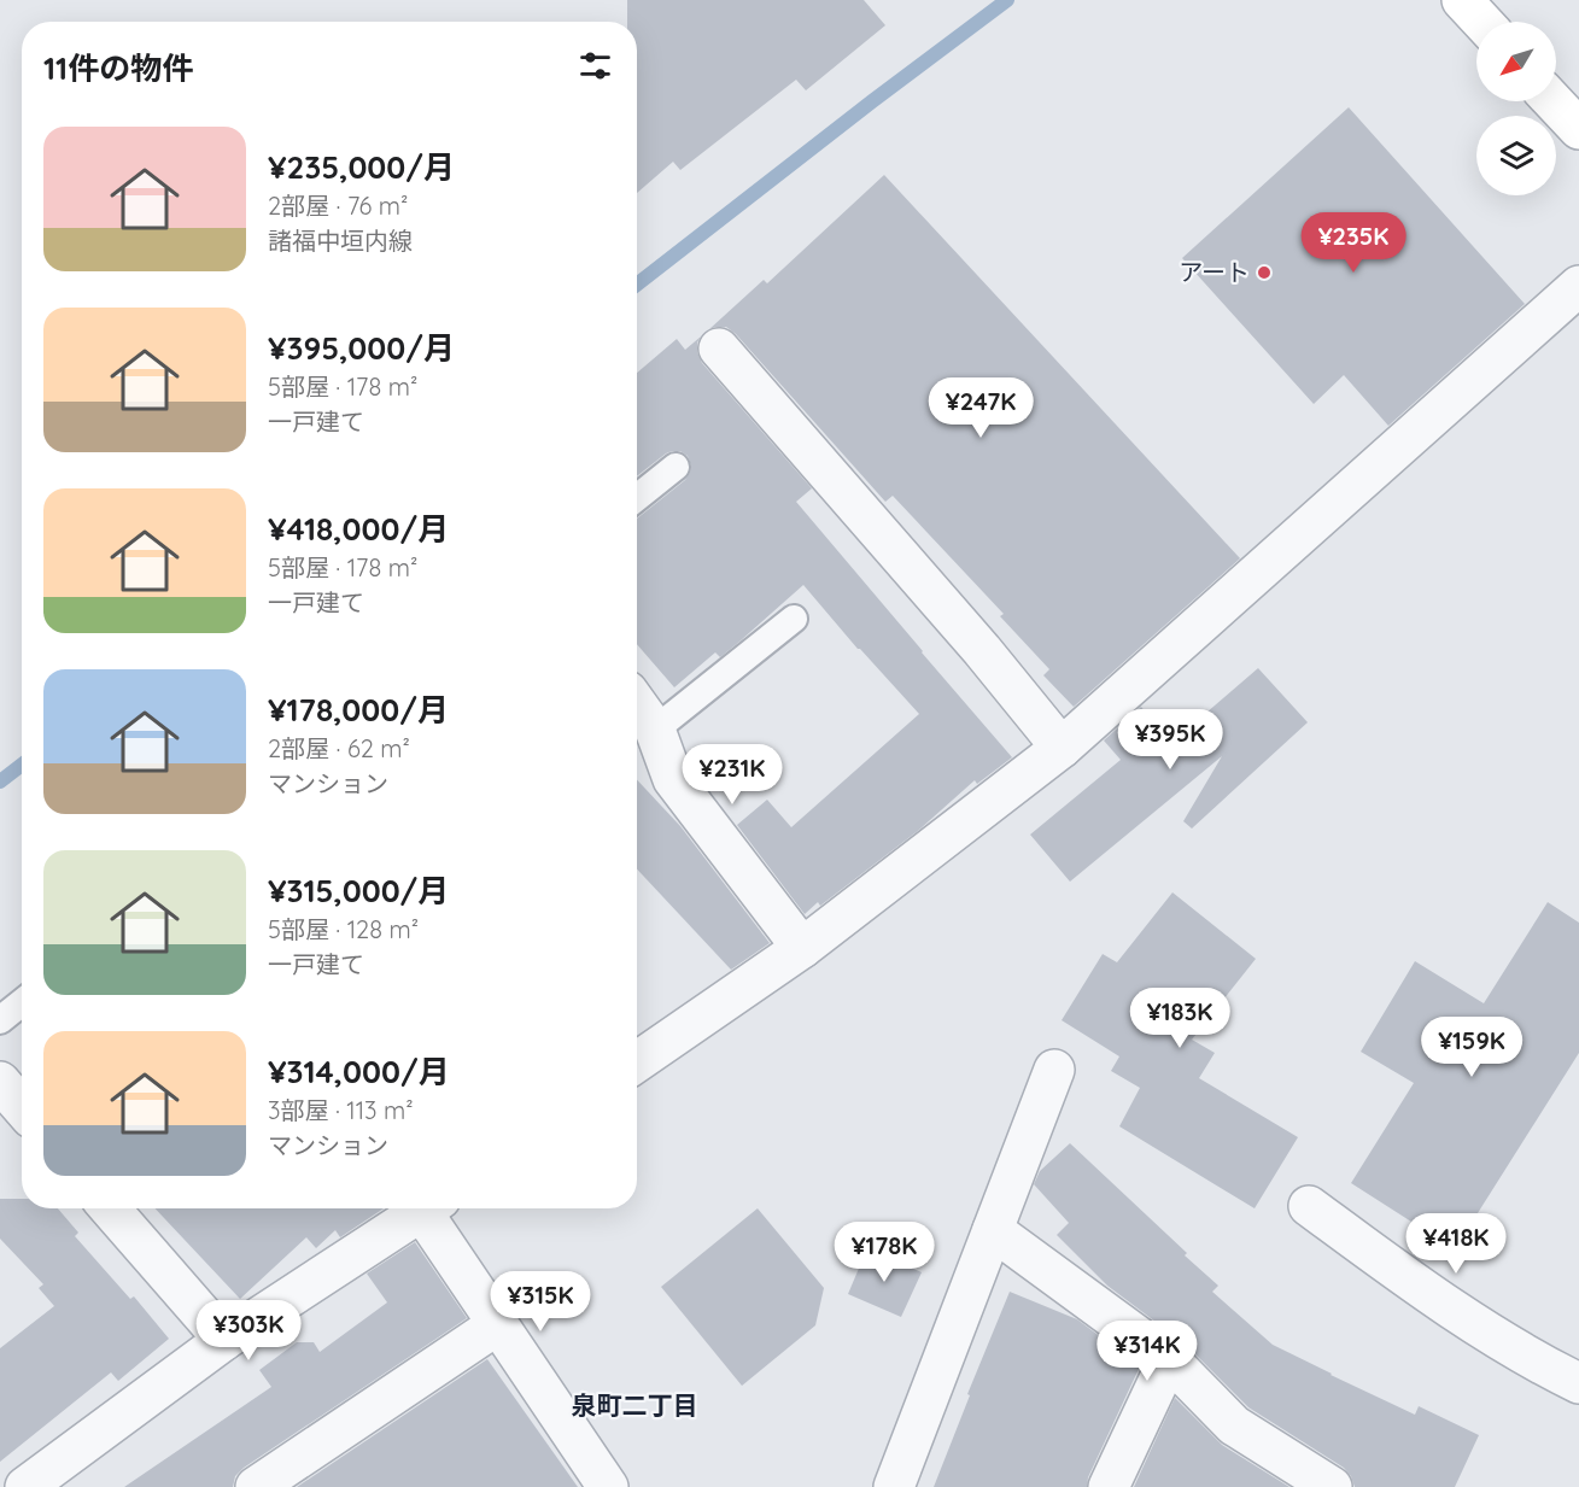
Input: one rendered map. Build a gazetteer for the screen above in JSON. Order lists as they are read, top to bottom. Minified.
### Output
{"districts":["泉町二丁目"],"places":["アート"],"north":"bottom left","page":{"heading":"11件の物件","list":[{"name":"¥235,000/月","note":"2部屋 · 76 m² · 諸福中垣内線"},{"name":"¥395,000/月","note":"5部屋 · 178 m² · 一戸建て"},{"name":"¥418,000/月","note":"5部屋 · 178 m² · 一戸建て"},{"name":"¥178,000/月","note":"2部屋 · 62 m² · マンション"},{"name":"¥315,000/月","note":"5部屋 · 128 m² · 一戸建て"},{"name":"¥314,000/月","note":"3部屋 · 113 m² · マンション"}],"price":["¥235K","¥247K","¥395K","¥231K","¥183K","¥159K","¥418K","¥178K","¥315K","¥303K","¥314K"]}}
